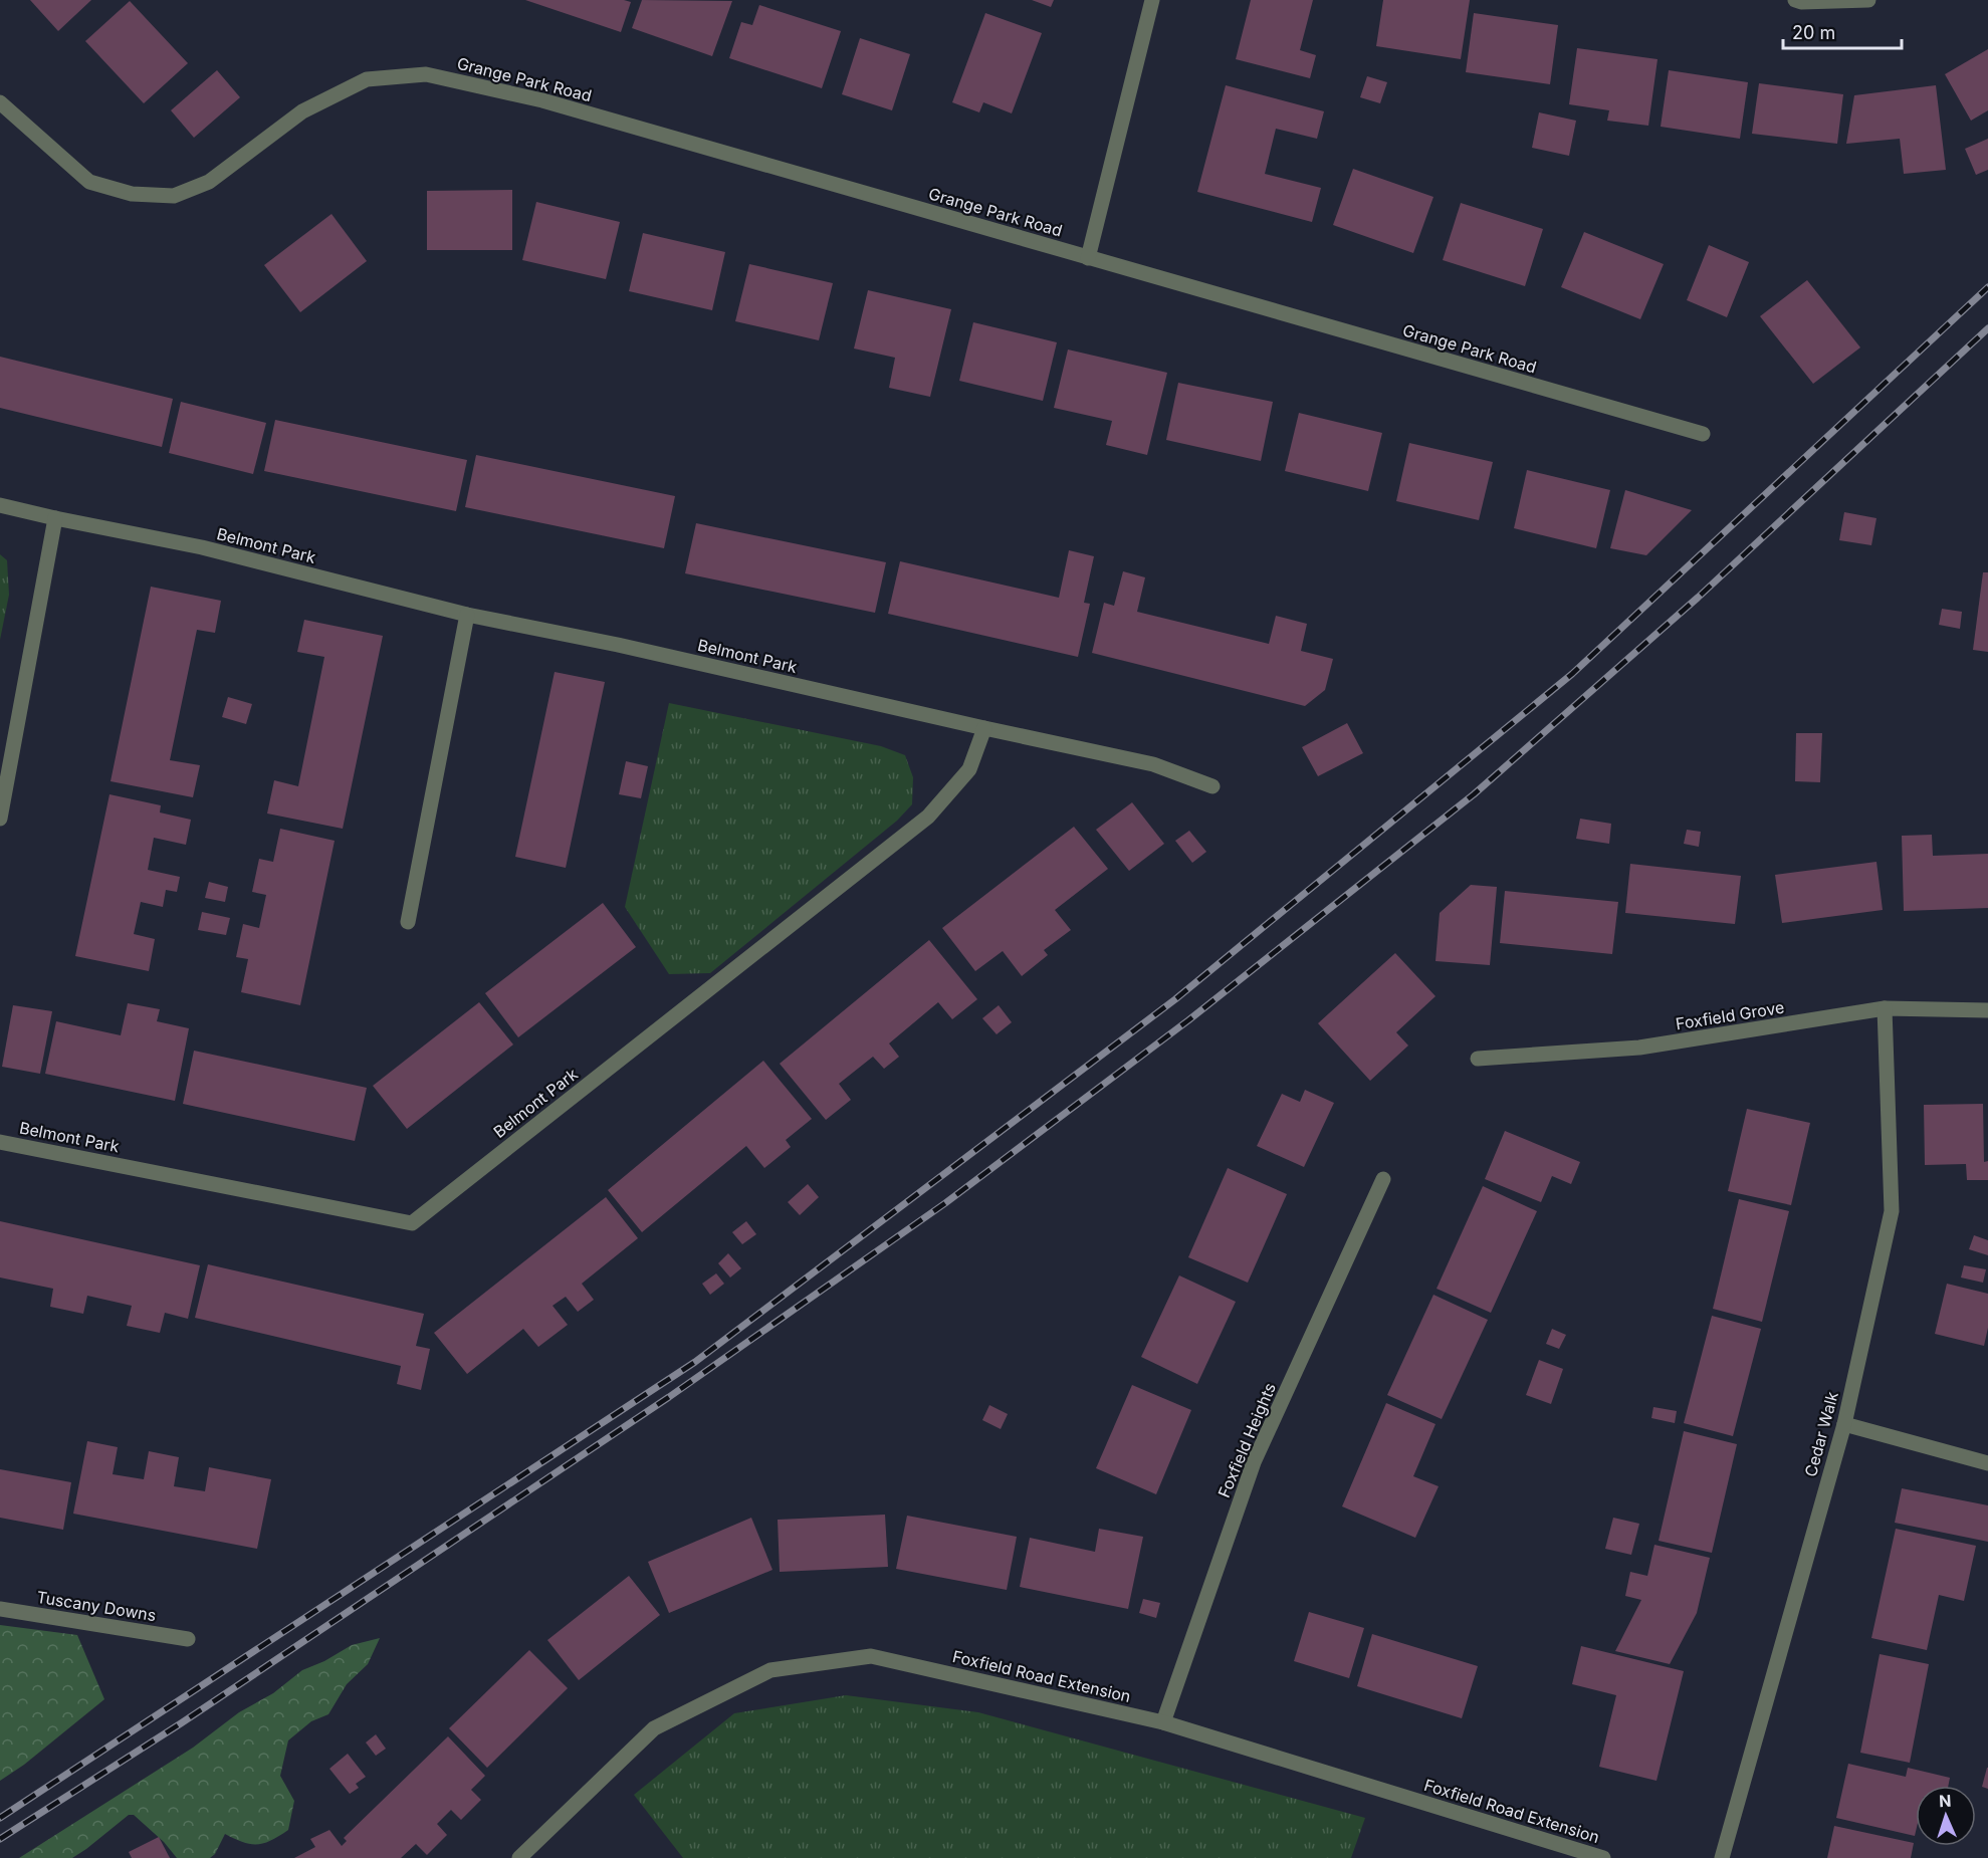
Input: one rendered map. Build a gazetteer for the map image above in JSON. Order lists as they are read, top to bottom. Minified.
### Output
{"streets":{"street":["Grange Park Road","Belmont Park","Foxfield Grove","Cedar Walk","Foxfield Heights","Tuscany Downs","Foxfield Road Extension"]},"crossings":[["Foxfield Grove","Cedar Walk"],["Foxfield Heights","Foxfield Road Extension"]],"scale_bar":"20 m","north":"top"}
